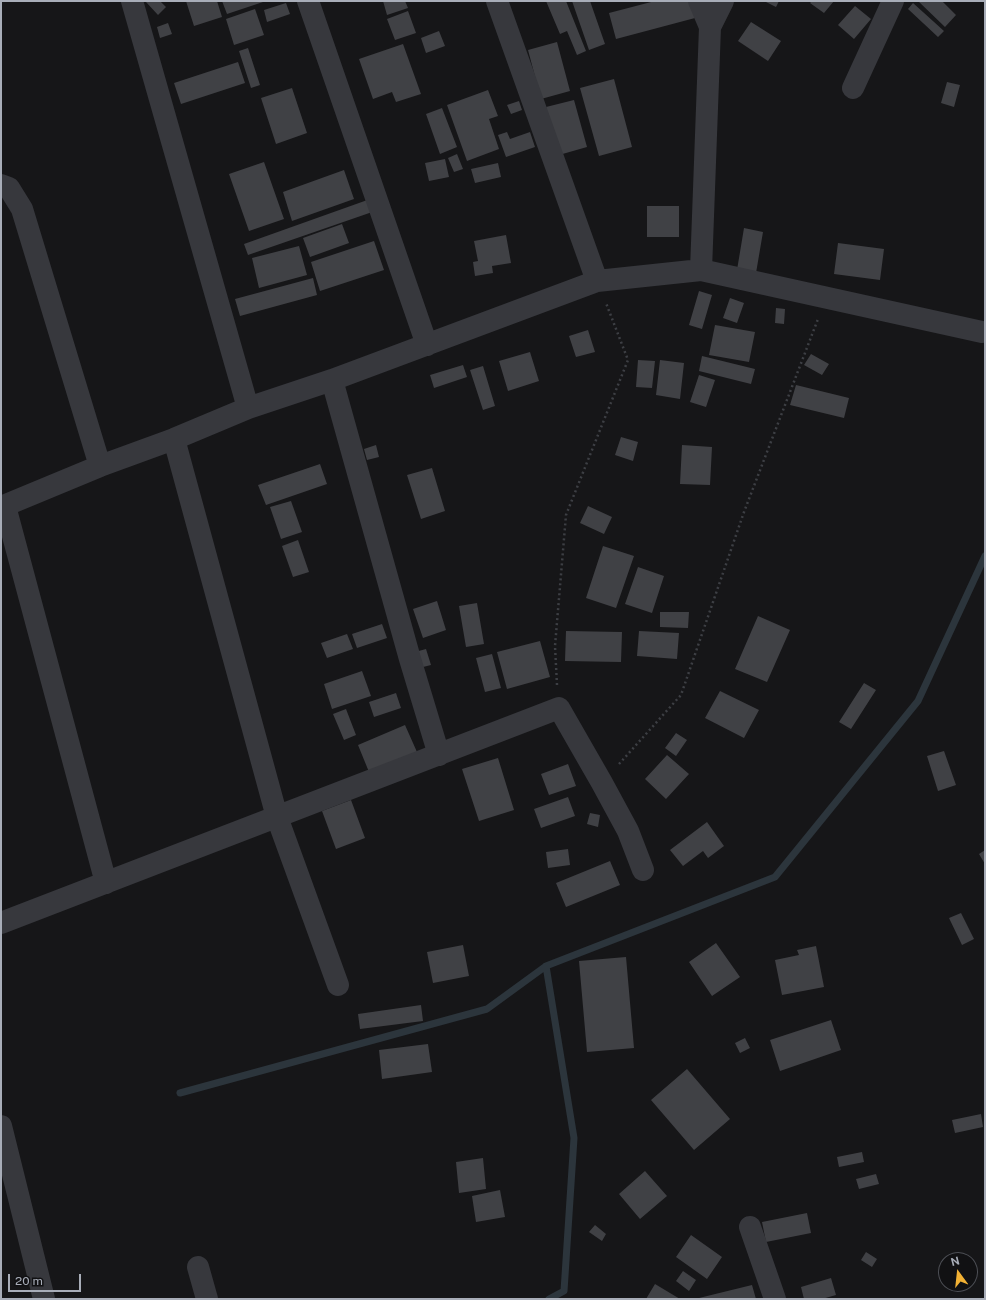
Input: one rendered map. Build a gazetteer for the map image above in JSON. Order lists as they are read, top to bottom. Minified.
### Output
{"scale_bar":"20 m","north":"top"}
